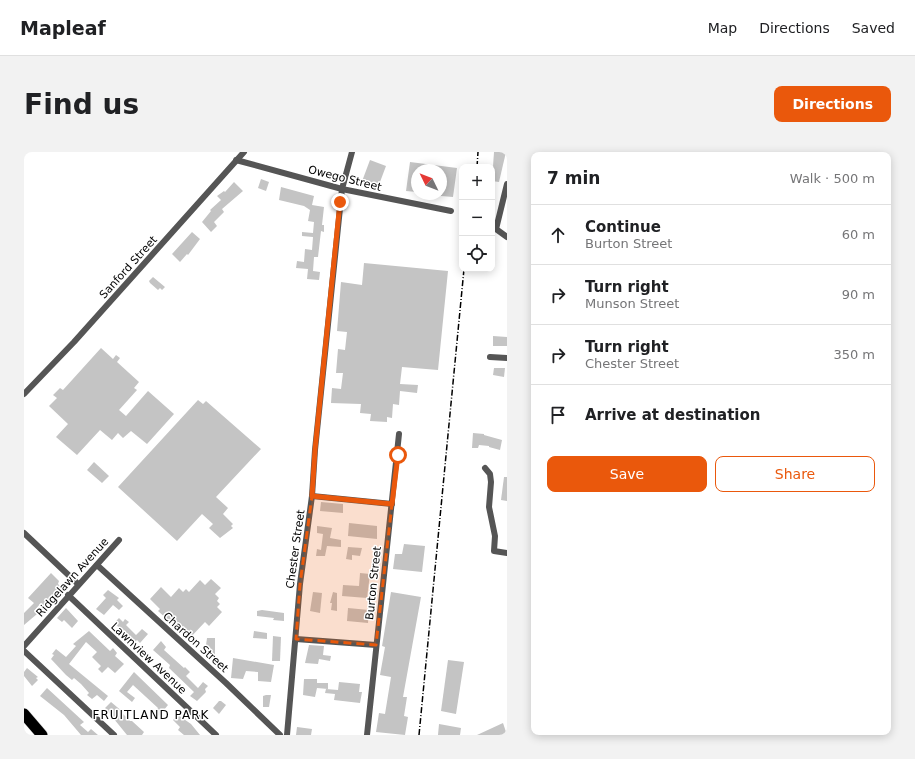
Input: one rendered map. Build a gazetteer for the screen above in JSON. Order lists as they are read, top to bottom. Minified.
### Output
{"streets":{"street":["Owego Street","Sanford Street","Chester Street","Ridgelawn Avenue","Burton Street","Chardon Street","Lawnview Avenue"]},"crossings":[["Owego Street","Sanford Street"],["Owego Street","Chester Street"],["Ridgelawn Avenue","Chardon Street"],["Ridgelawn Avenue","Lawnview Avenue"]],"districts":["FRUITLAND PARK"],"north":"top left","page":{"header":"Mapleaf","nav":["Map","Directions","Saved"],"buttons":["Directions",["Save","Share"]],"title":"Find us","heading":["7 min","Walk · 500 m"],"map_buttons":["+","−"],"list":[["Continue","Burton Street","60 m"],["Turn right","Munson Street","90 m"],["Turn right","Chester Street","350 m"],"Arrive at destination"]}}
